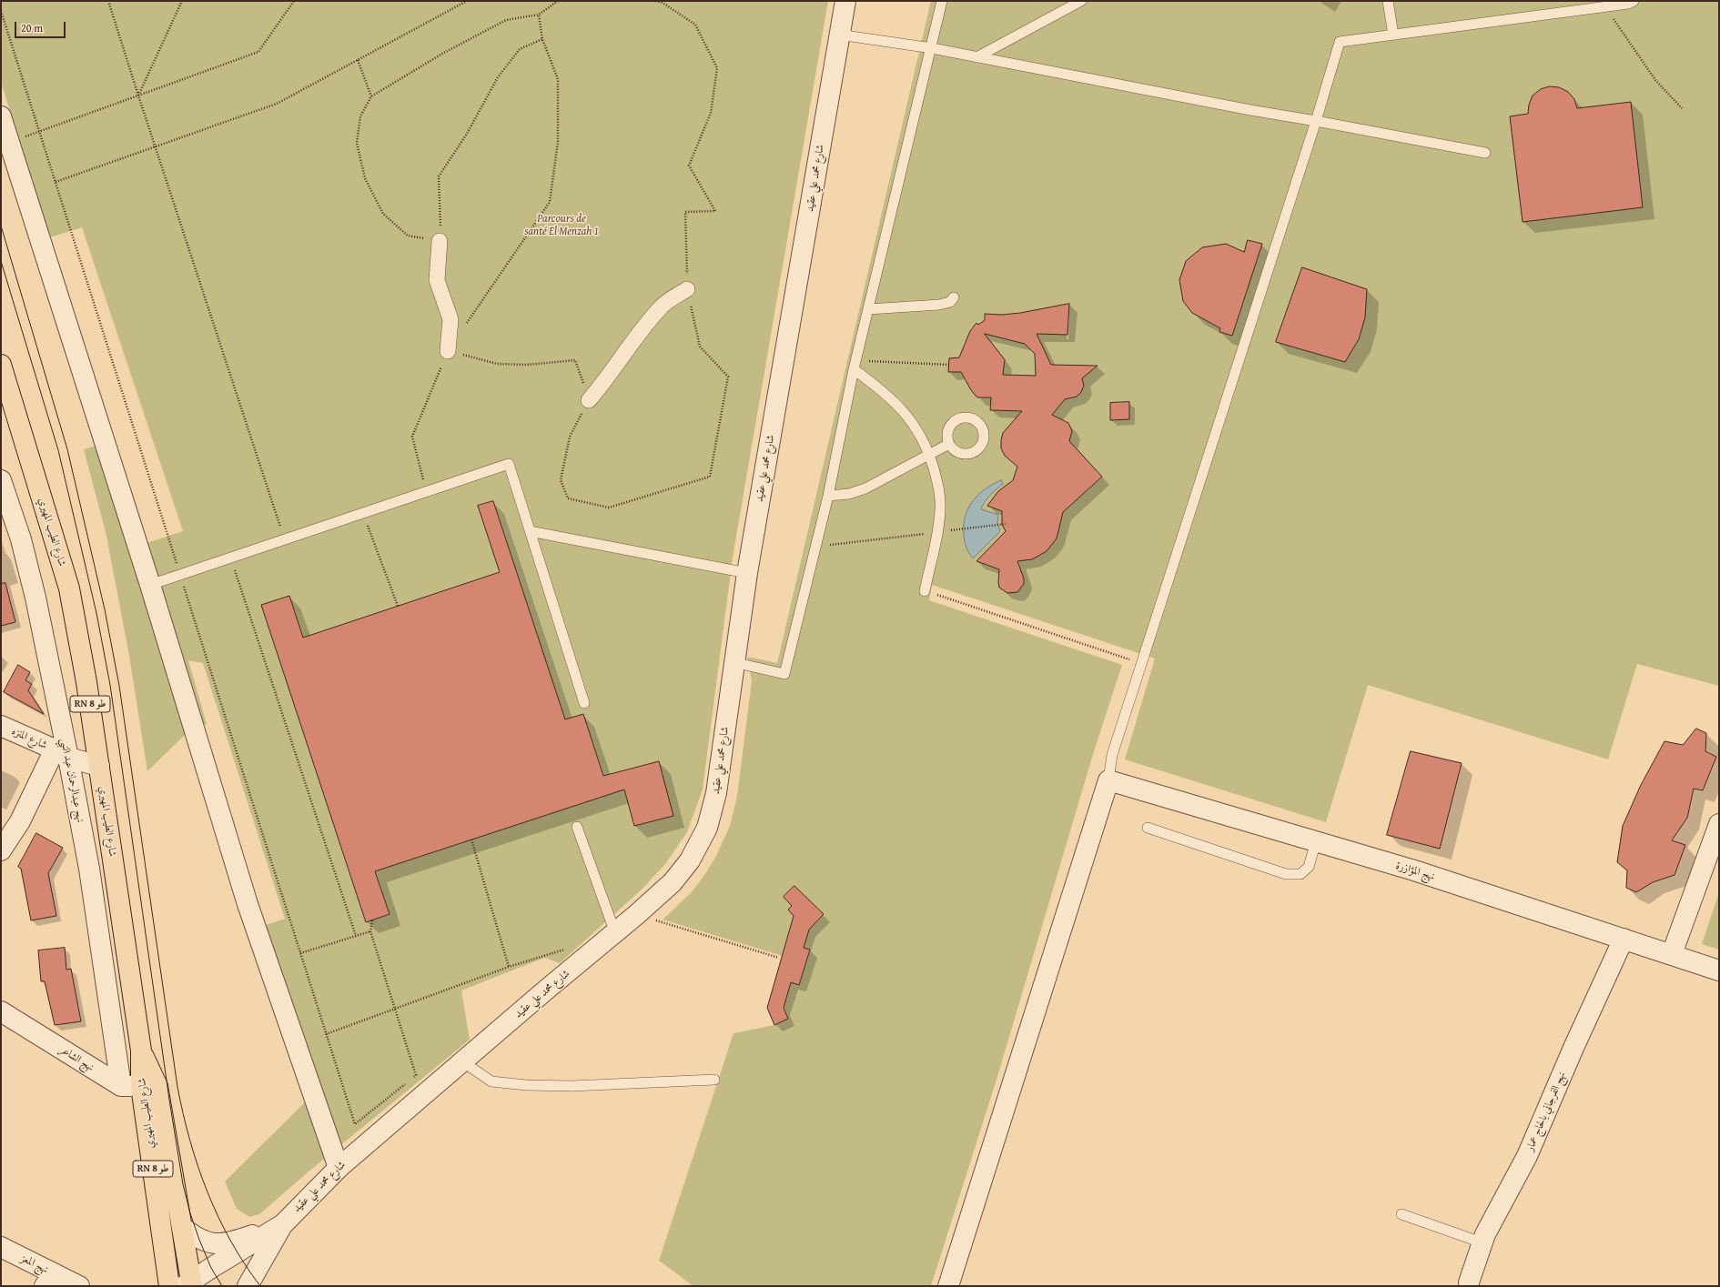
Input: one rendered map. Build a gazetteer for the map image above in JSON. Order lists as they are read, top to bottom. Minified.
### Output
{"streets":{"main road":["شارع الطيب المهيري","RN 8 طو"],"street":["شارع محمد علي عقيد","شارع المنزه","نهج عبدالرحمان عبد النبي","نهج المؤازرة","نهج الشاعر","نهج الفرجاني بالحاج عمار","نهج المعز"]},"crossings":[["شارع الطيب المهيري","شارع المنزه"],["شارع المنزه","نهج عبدالرحمان عبد النبي"],["نهج عبدالرحمان عبد النبي","نهج الشاعر"],["نهج المؤازرة","نهج الفرجاني بالحاج عمار"]],"parks":["Parcours de santé El Menzah 1"],"scale_bar":"20 m"}
